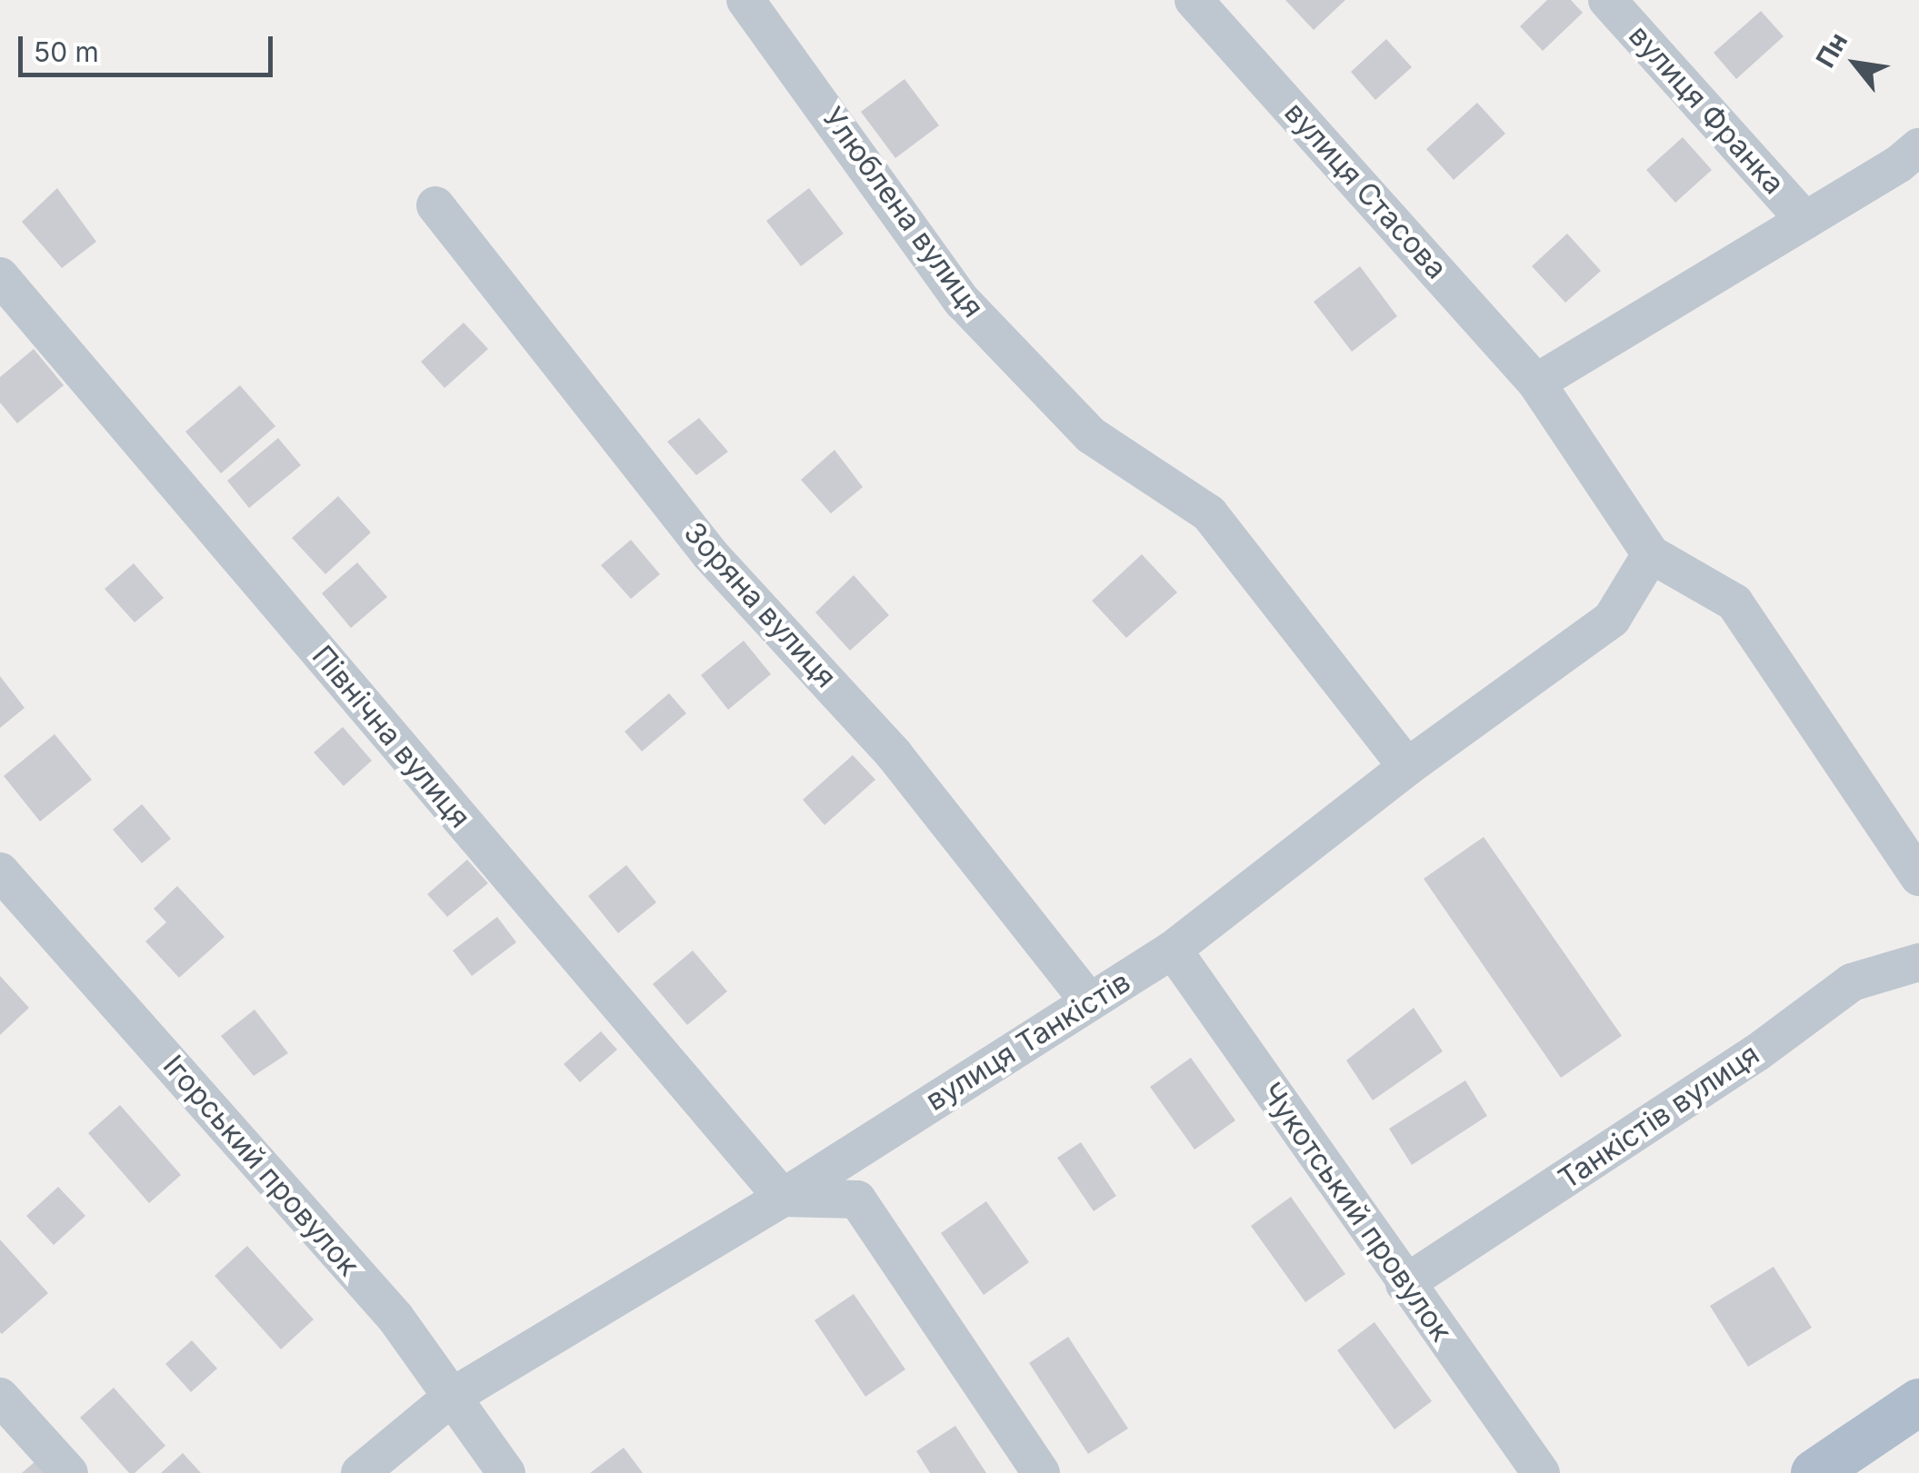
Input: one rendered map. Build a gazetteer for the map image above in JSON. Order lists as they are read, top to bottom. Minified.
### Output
{"streets":{"street":["вулиця Франка","вулиця Стасова","Улюблена вулиця","Зоряна вулиця","Північна вулиця","вулиця Танкістів","Танкістів вулиця","Ігорський провулок","Чукотський провулок"]},"crossings":[["вулиця Стасова","вулиця Танкістів"],["Улюблена вулиця","вулиця Танкістів"],["Зоряна вулиця","вулиця Танкістів"],["Північна вулиця","вулиця Танкістів"],["вулиця Танкістів","Ігорський провулок"],["вулиця Танкістів","Чукотський провулок"],["Танкістів вулиця","Чукотський провулок"]],"scale_bar":"50 m","north":"top left"}
